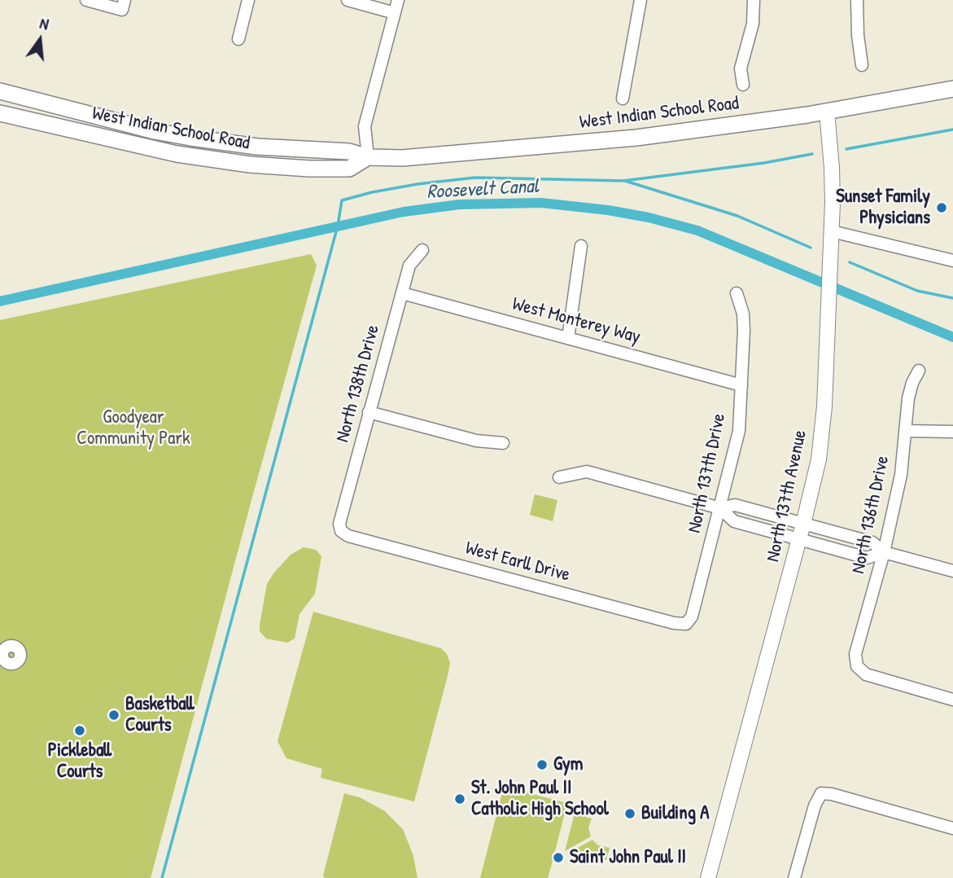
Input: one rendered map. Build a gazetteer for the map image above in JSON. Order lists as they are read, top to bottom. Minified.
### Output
{"streets":{"main road":["West Indian School Road"],"street":["West Monterey Way","North 138th Drive","North 137th Drive","North 137th Avenue","North 136th Drive","West Earll Drive"]},"crossings":[["West Indian School Road","North 137th Avenue"],["West Monterey Way","North 138th Drive"],["West Monterey Way","North 137th Drive"],["North 138th Drive","West Earll Drive"],["North 137th Drive","West Earll Drive"]],"water":["Roosevelt Canal"],"parks":["Goodyear Community Park"],"places":["Sunset Family Physicians","Basketball Courts","Pickleball Courts","Gym","St. John Paul II Catholic High School","Building A","Saint John Paul II"],"north":"top"}
